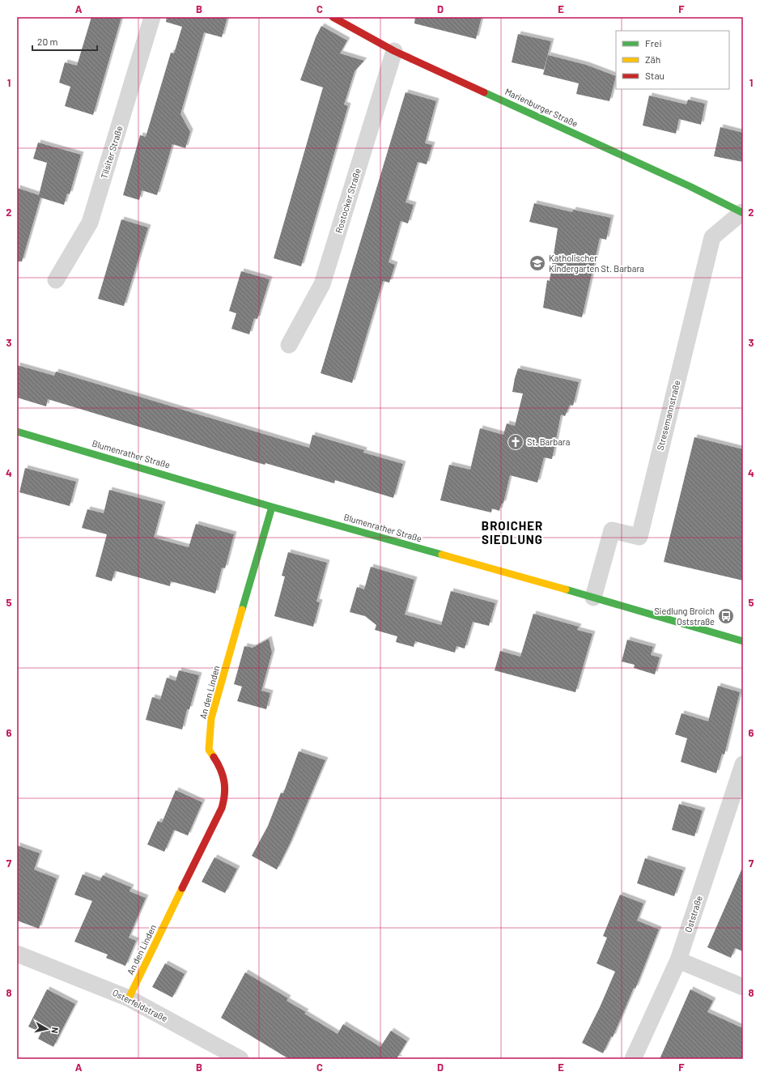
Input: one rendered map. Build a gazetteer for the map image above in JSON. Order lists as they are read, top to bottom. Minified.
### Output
{"streets":{"street":["Marienburger Straße","Tilsiter Straße","Rostocker Straße","Stresemannstraße","Blumenrather Straße","An den Linden","Oststraße","Osterfeldstraße"]},"crossings":[["Marienburger Straße","Rostocker Straße"],["Marienburger Straße","Stresemannstraße"],["Stresemannstraße","Blumenrather Straße"],["Blumenrather Straße","An den Linden"],["An den Linden","Osterfeldstraße"]],"districts":["BROICHER SIEDLUNG"],"places":{"school or university":["Katholischer Kindergarten St. Barbara"],"church":["St. Barbara"],"bus stop":["Siedlung Broich Oststraße"]},"legend":["Frei","Zäh","Stau"],"scale_bar":"20 m","north":"right","grid":{"columns":["A","B","C","D","E","F"],"rows":["1","2","3","4","5","6","7","8"]}}
